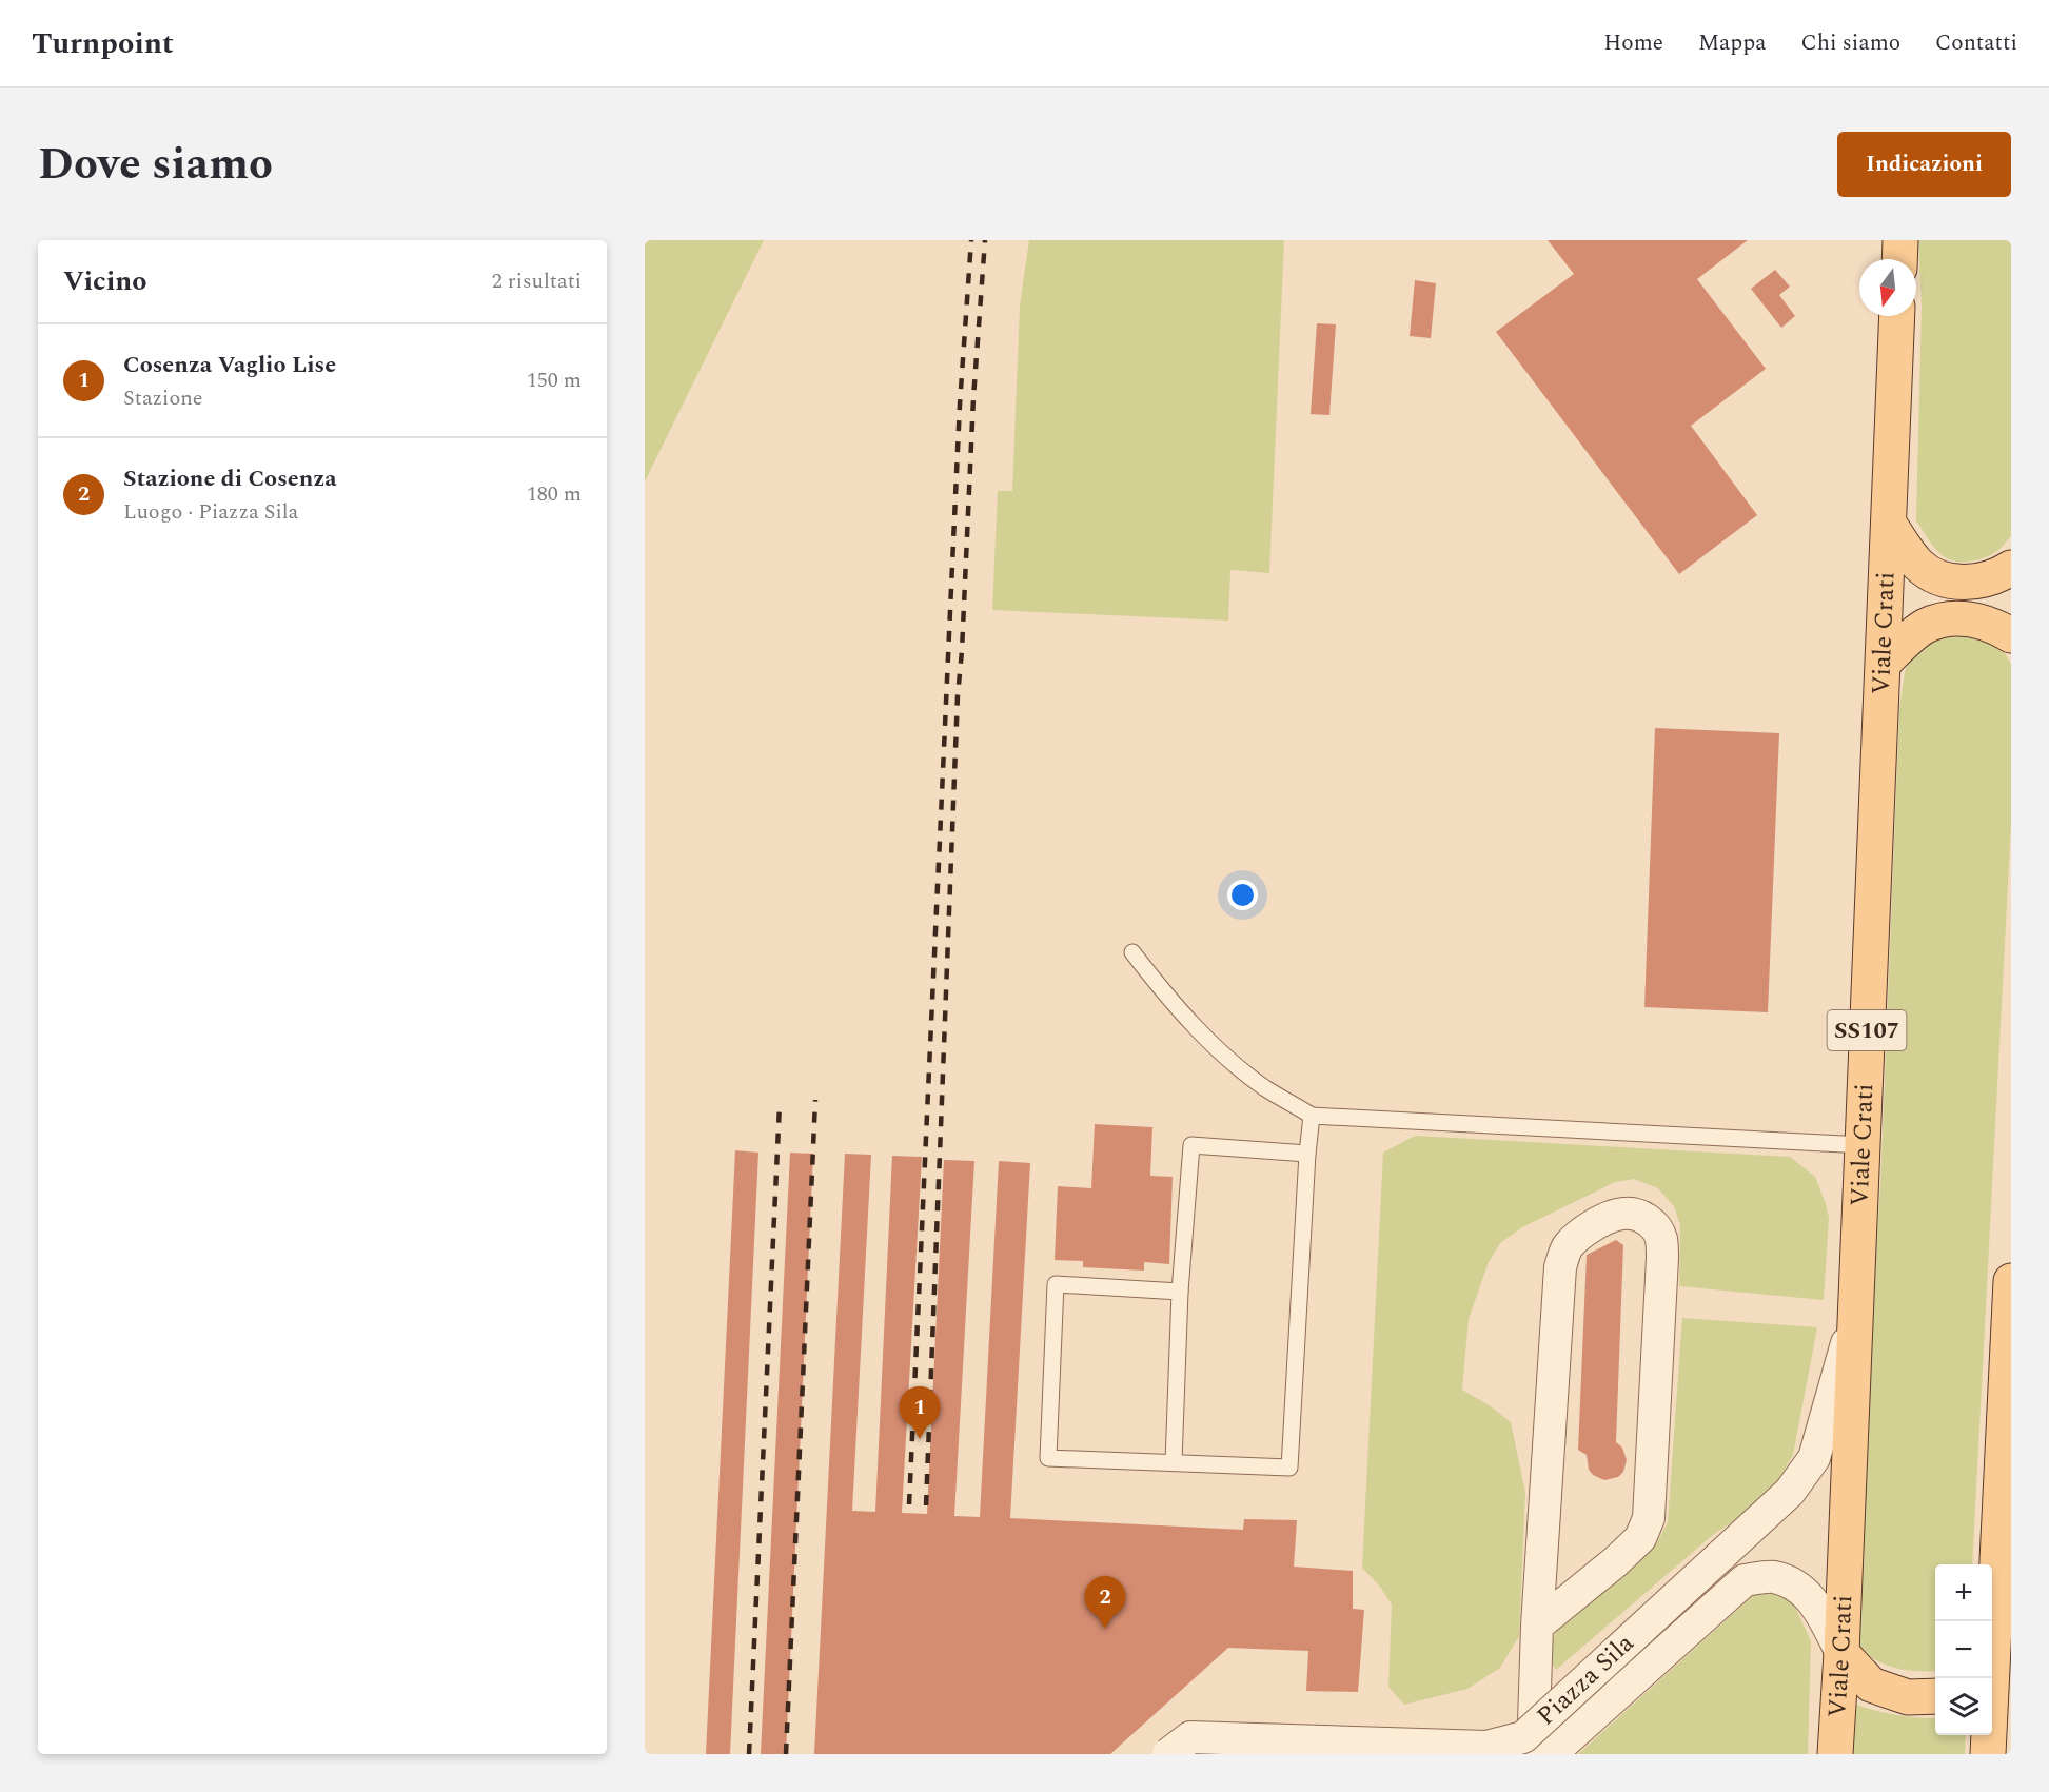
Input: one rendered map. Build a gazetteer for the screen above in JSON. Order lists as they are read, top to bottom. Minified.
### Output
{"streets":{"main road":["Viale Crati","SS107"],"street":["Piazza Sila"]},"crossings":[["Viale Crati","Piazza Sila"]],"north":"bottom","page":{"header":"Turnpoint","nav":["Home","Mappa","Chi siamo","Contatti"],"title":"Dove siamo","buttons":"Indicazioni","heading":["Vicino","2 risultati"],"list":[{"mark":"1","name":"Cosenza Vaglio Lise","note":"Stazione","value":"150 m"},{"mark":"2","name":"Stazione di Cosenza","note":"Luogo · Piazza Sila","value":"180 m"}],"pins":["1","2"],"map_buttons":["+","−"]}}
